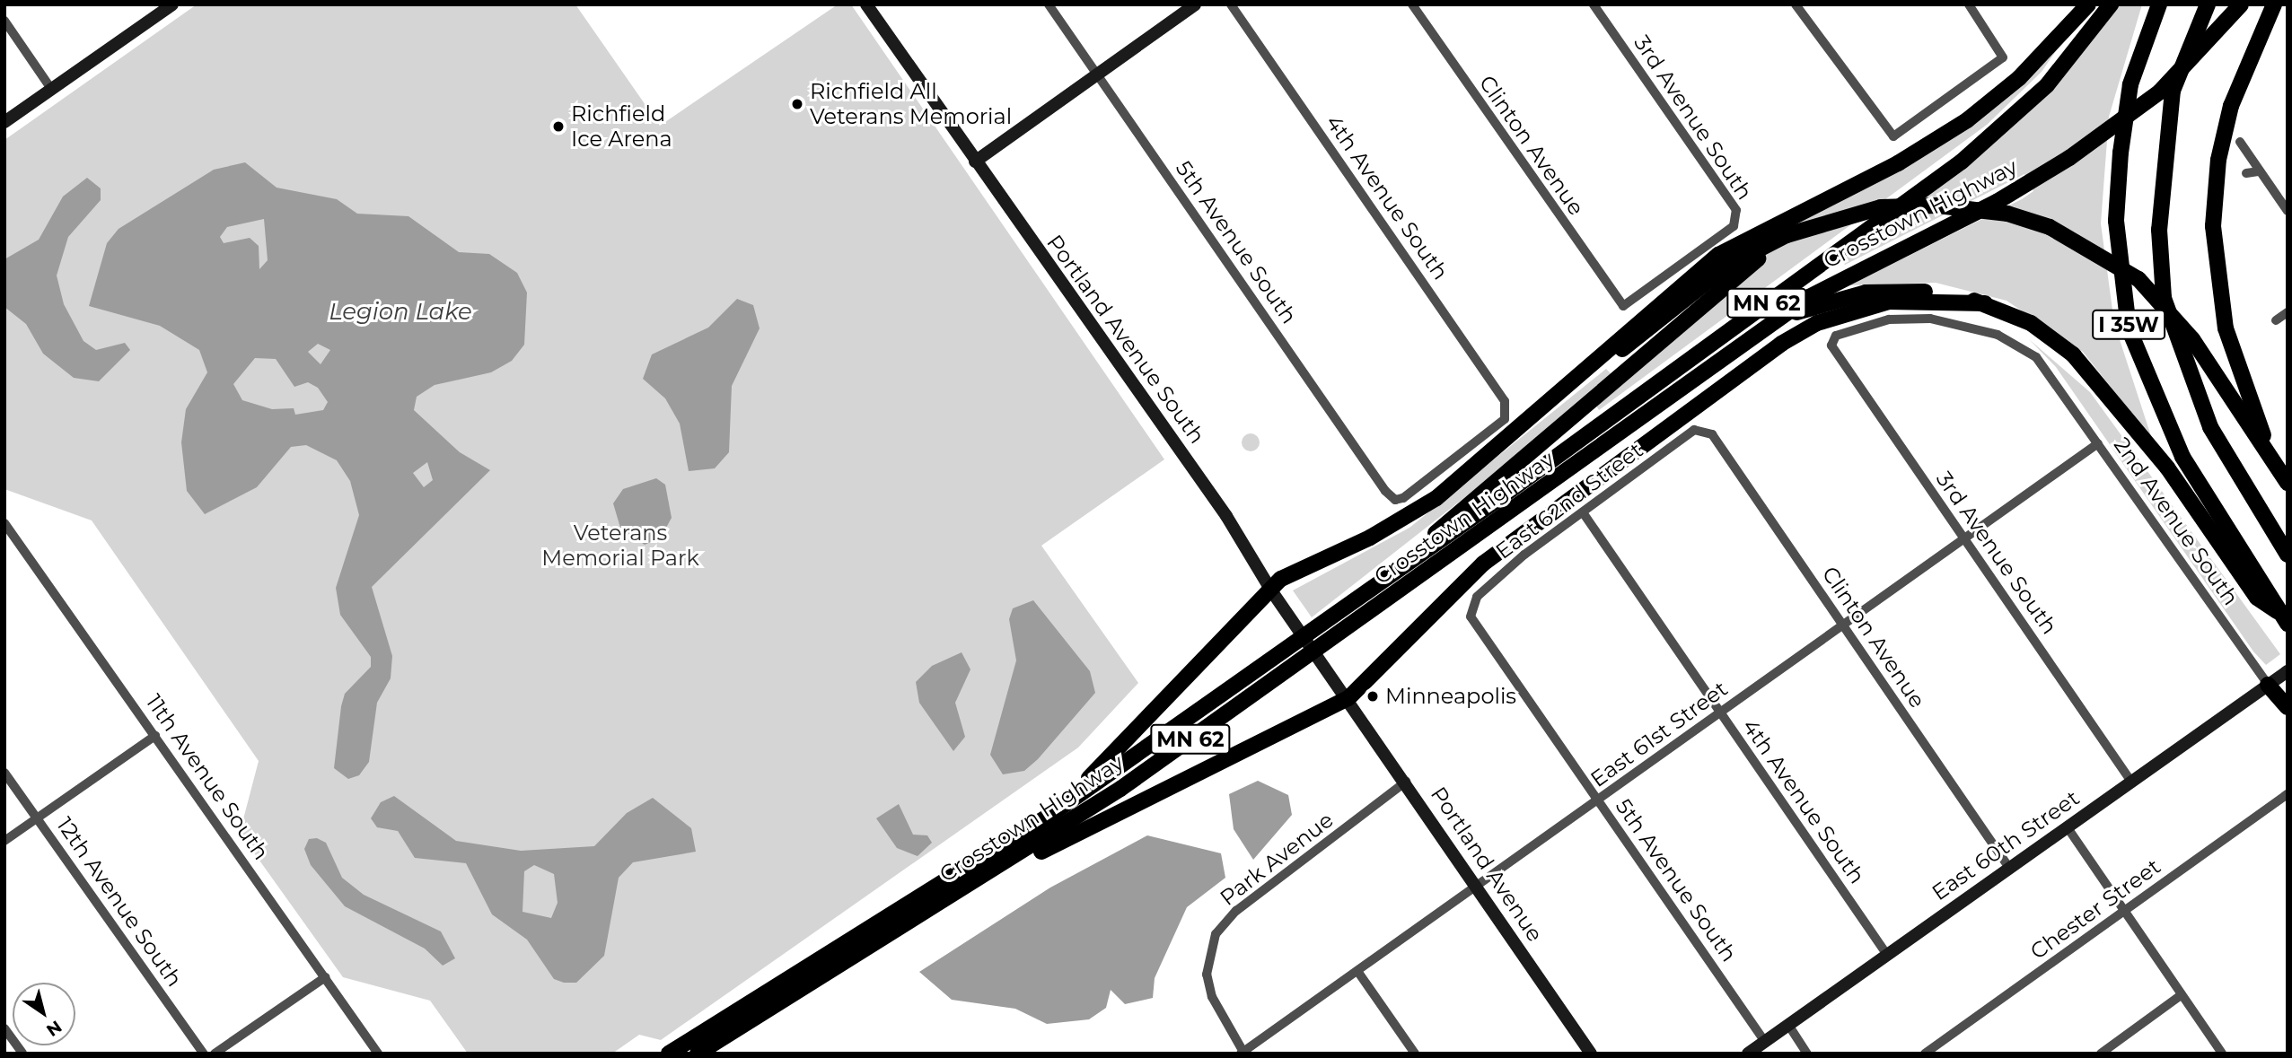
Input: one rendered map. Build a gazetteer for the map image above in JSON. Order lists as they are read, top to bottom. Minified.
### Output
{"streets":{"highway":["Crosstown Highway","MN 62","I 35W"],"street":["3rd Avenue South","Clinton Avenue","4th Avenue South","5th Avenue South","Portland Avenue South","East 62nd Street","2nd Avenue South","East 61st Street","11th Avenue South","East 60th Street","Park Avenue","Portland Avenue","12th Avenue South","Chester Street"]},"crossings":[["3rd Avenue South","Clinton Avenue"],["3rd Avenue South","2nd Avenue South"],["3rd Avenue South","East 61st Street"],["3rd Avenue South","East 60th Street"],["Clinton Avenue","East 62nd Street"],["Clinton Avenue","East 61st Street"],["Clinton Avenue","East 60th Street"],["4th Avenue South","5th Avenue South"],["4th Avenue South","East 62nd Street"],["4th Avenue South","East 61st Street"],["4th Avenue South","East 60th Street"],["5th Avenue South","East 62nd Street"],["5th Avenue South","East 61st Street"],["5th Avenue South","East 60th Street"],["Portland Avenue South","Portland Avenue"],["2nd Avenue South","East 61st Street"],["2nd Avenue South","East 60th Street"],["East 61st Street","Park Avenue"],["East 61st Street","Portland Avenue"],["Park Avenue","Portland Avenue"]],"water":["Legion Lake"],"parks":["Veterans Memorial Park"],"places":["Richfield All Veterans Memorial","Richfield Ice Arena","Minneapolis"],"north":"bottom right"}
